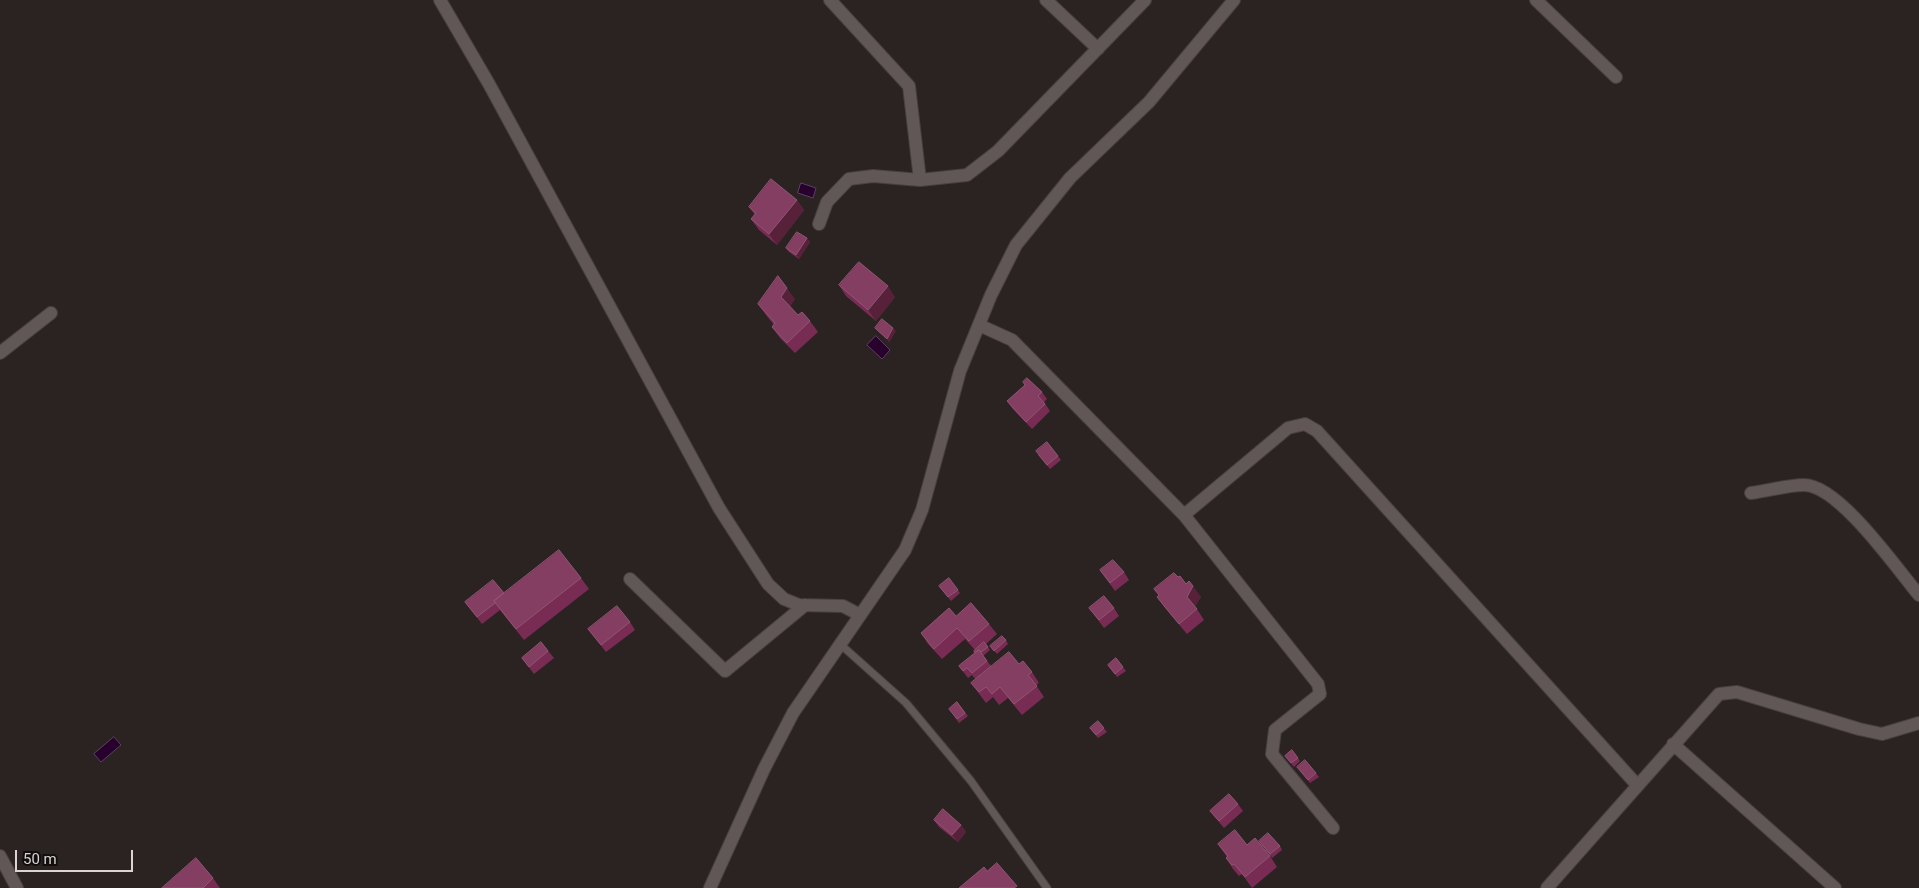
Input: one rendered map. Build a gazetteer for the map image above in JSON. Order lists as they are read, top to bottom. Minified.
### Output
{"scale_bar":"50 m"}
